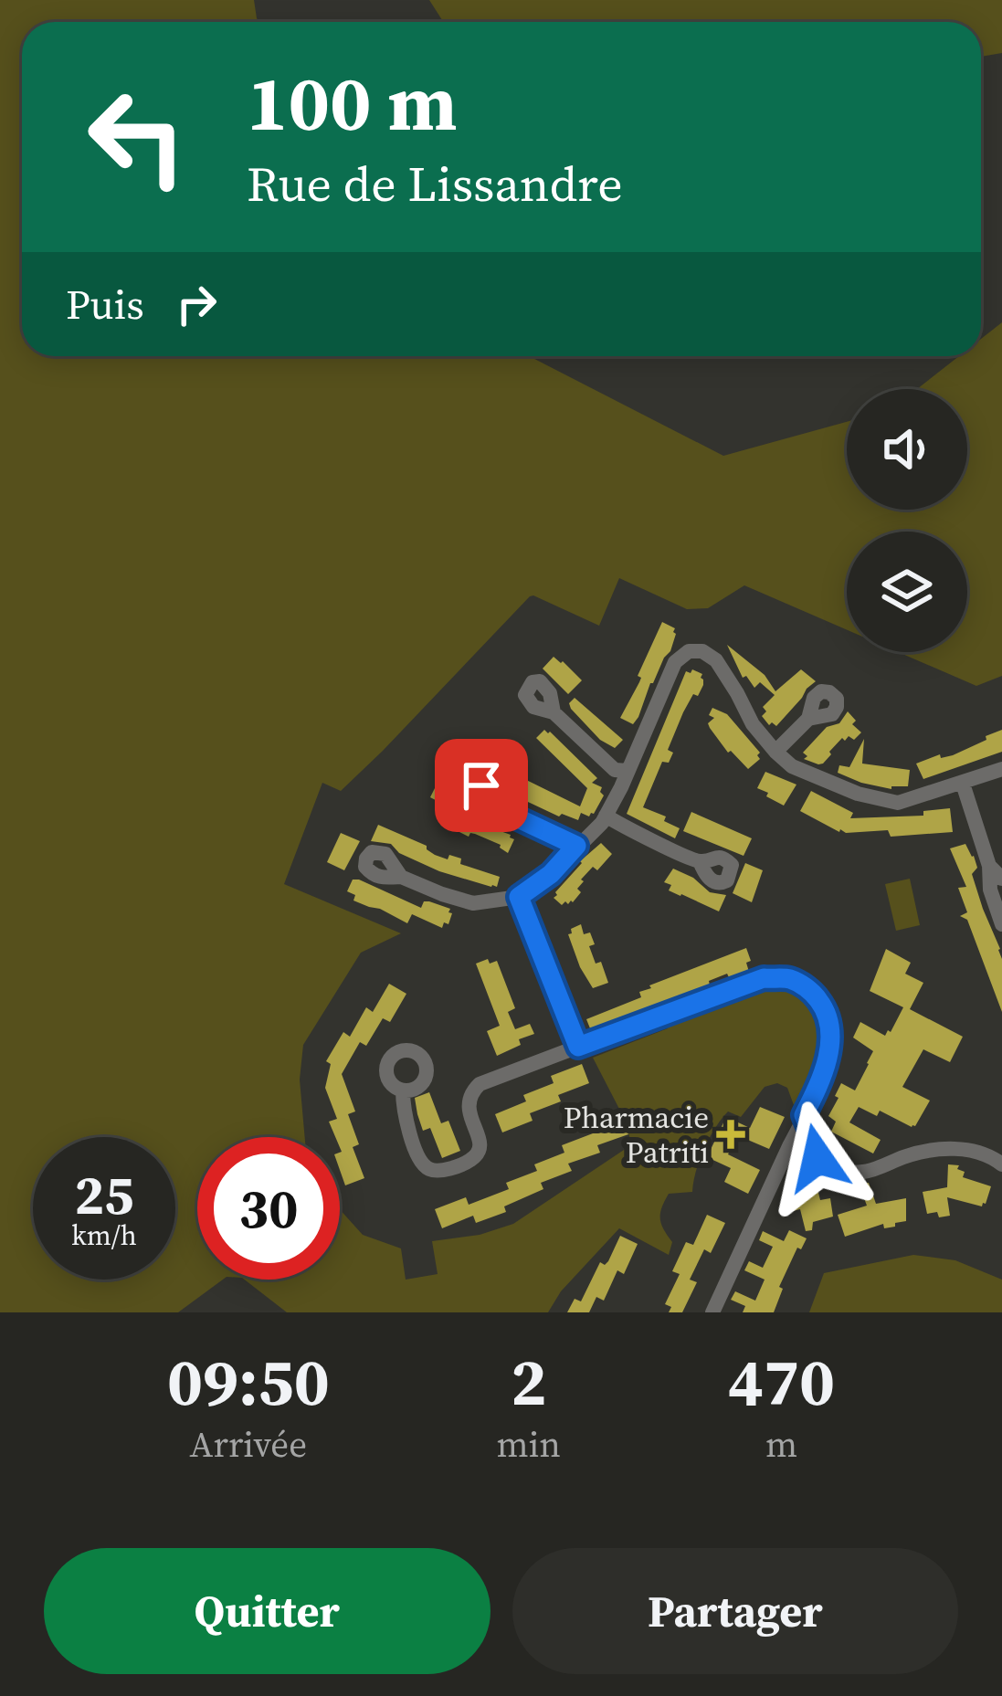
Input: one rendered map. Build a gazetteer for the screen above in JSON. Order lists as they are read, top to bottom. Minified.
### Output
{"places":{"health":["Pharmacie Patriti"]},"page":{"turn":["100 m","Rue de Lissandre"],"then":"Puis","speed":"25 km/h","limit":"30","eta":["09:50","Arrivée","2","min","470","m"],"buttons":["Quitter","Partager"]}}
